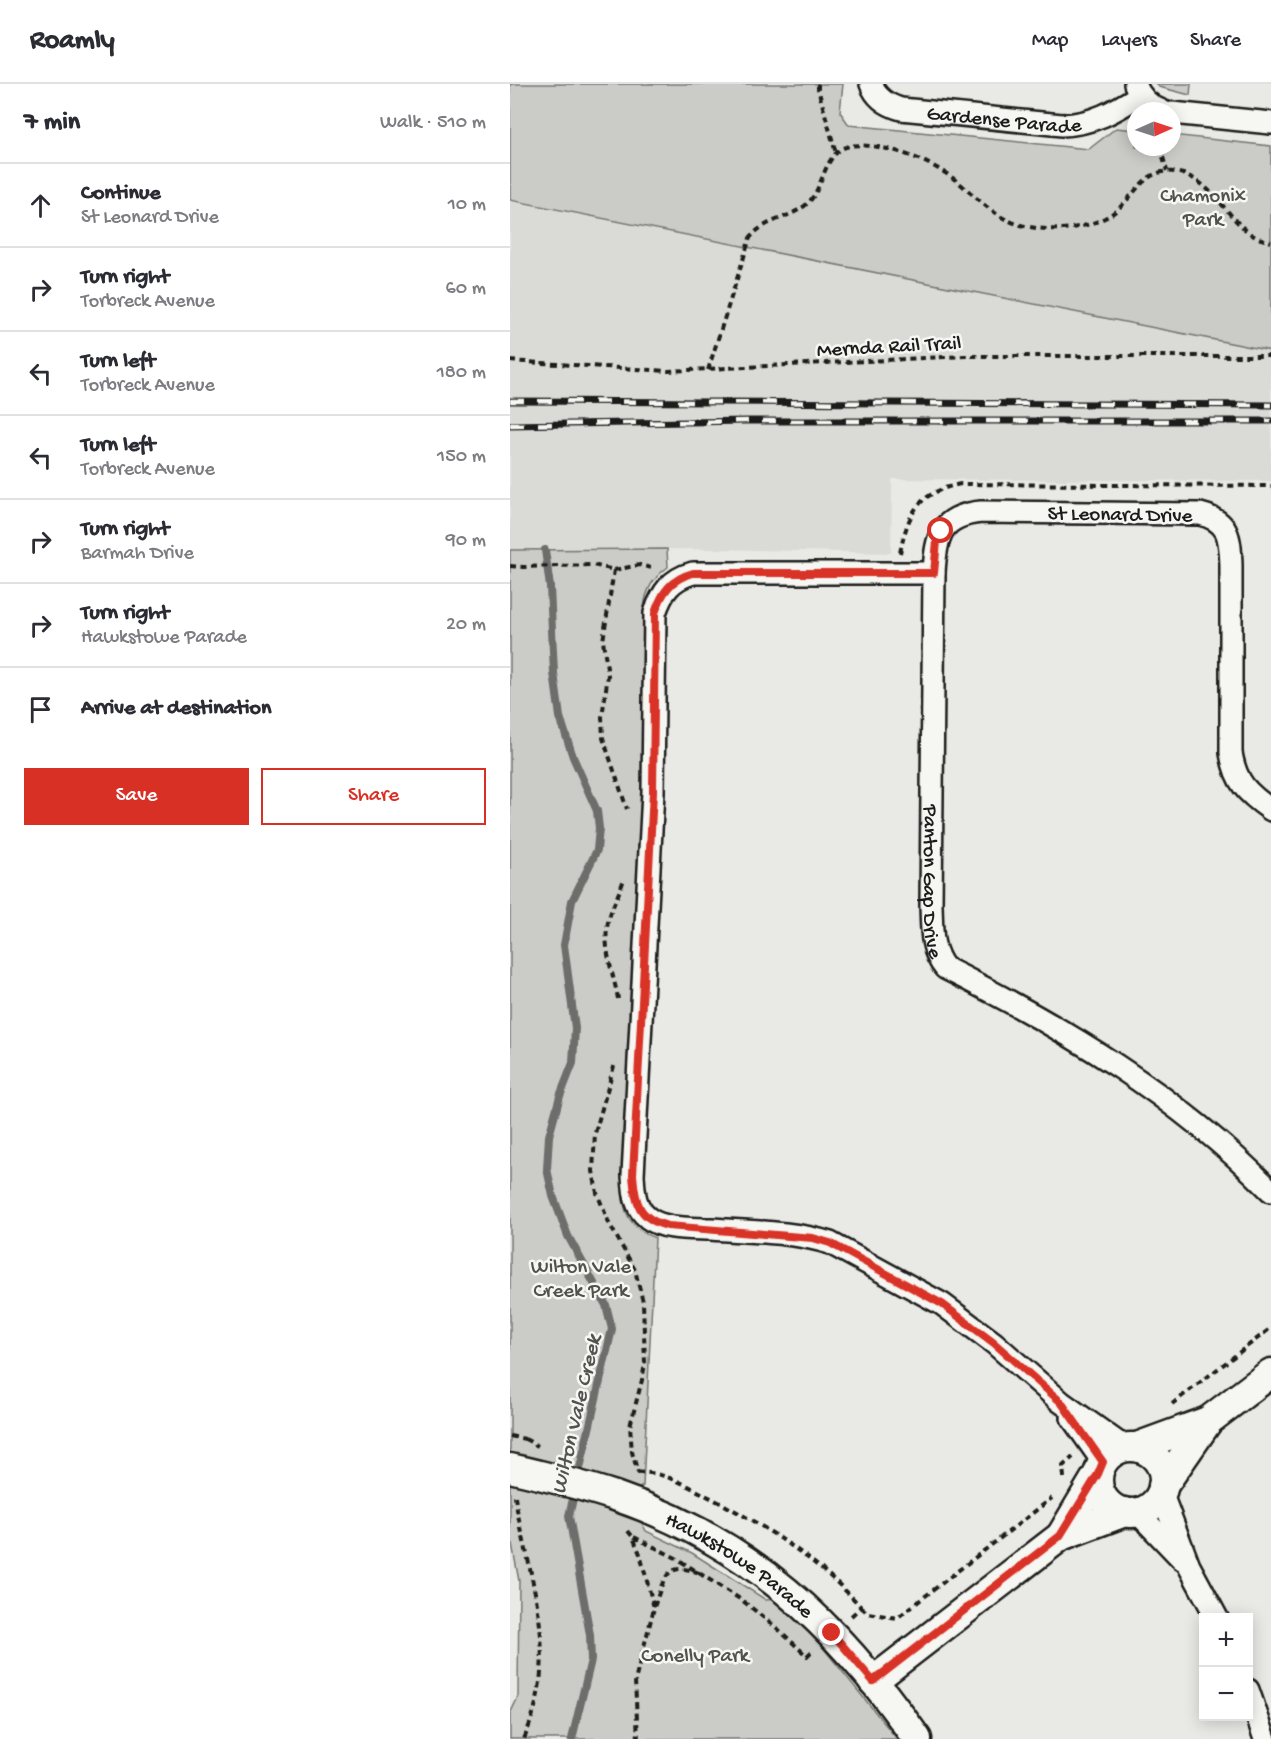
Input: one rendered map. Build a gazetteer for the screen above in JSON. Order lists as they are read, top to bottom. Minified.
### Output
{"streets":{"street":["Gardense Parade","St Leonard Drive","Panton Gap Drive","Hawkstowe Parade"],"path":["Mernda Rail Trail"]},"crossings":[["St Leonard Drive","Panton Gap Drive"]],"water":["Wilton Vale Creek"],"parks":["Chamonix Park","Wilton Vale Creek Park","Conelly Park"],"north":"right","page":{"header":"Roamly","nav":["Map","Layers","Share"],"heading":["7 min","Walk · 510 m"],"list":[["Continue","St Leonard Drive","10 m"],["Turn right","Torbreck Avenue","60 m"],["Turn left","Torbreck Avenue","180 m"],["Turn left","Torbreck Avenue","150 m"],["Turn right","Barmah Drive","90 m"],["Turn right","Hawkstowe Parade","20 m"],"Arrive at destination"],"buttons":["Save","Share"],"map_buttons":["+","−"]}}
